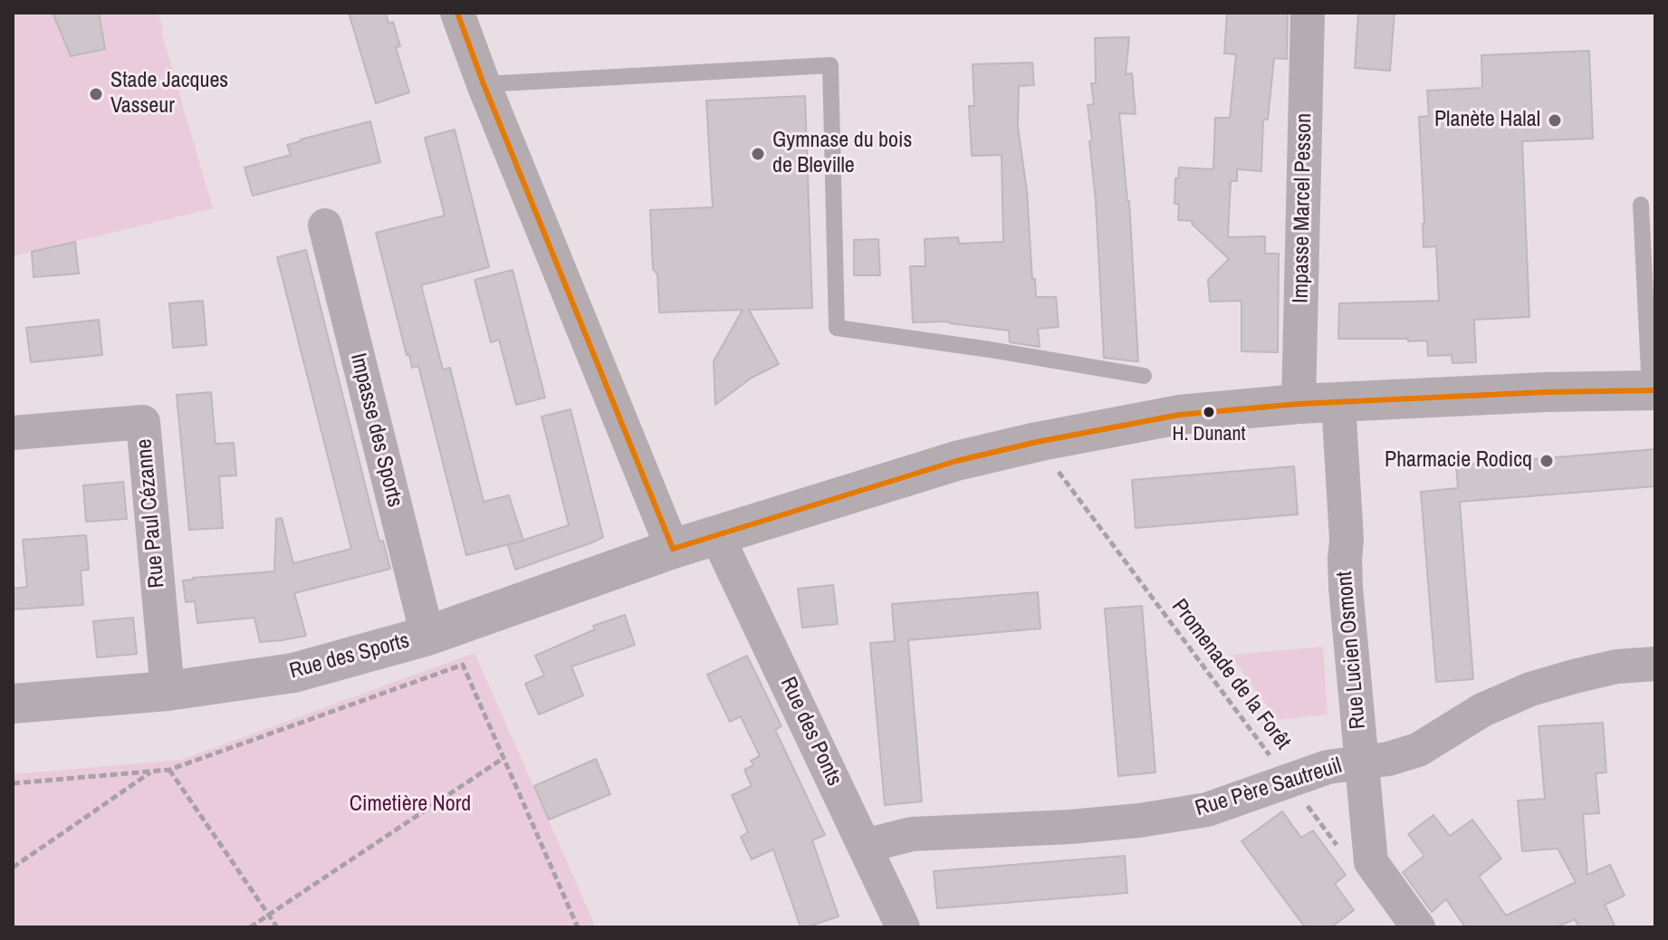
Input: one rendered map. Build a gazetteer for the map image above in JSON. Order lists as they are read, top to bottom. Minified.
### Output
{"streets":{"street":["Impasse Marcel Pesson","Impasse des Sports","Rue Paul Cézanne","Rue Lucien Osmont","Rue des Sports","Rue des Ponts","Rue Père Sautreuil"],"path":["Promenade de la Forêt"]},"crossings":[["Impasse Marcel Pesson","Rue des Sports"],["Impasse des Sports","Rue des Sports"],["Rue Paul Cézanne","Rue des Sports"],["Rue Lucien Osmont","Rue des Sports"],["Rue Lucien Osmont","Rue Père Sautreuil"],["Rue des Sports","Promenade de la Forêt"],["Rue des Sports","Rue des Ponts"],["Promenade de la Forêt","Rue Père Sautreuil"],["Rue des Ponts","Rue Père Sautreuil"]],"parks":["Cimetière Nord"],"places":["Stade Jacques Vasseur","Planète Halal","Gymnase du bois de Bleville","H. Dunant","Pharmacie Rodicq"]}
